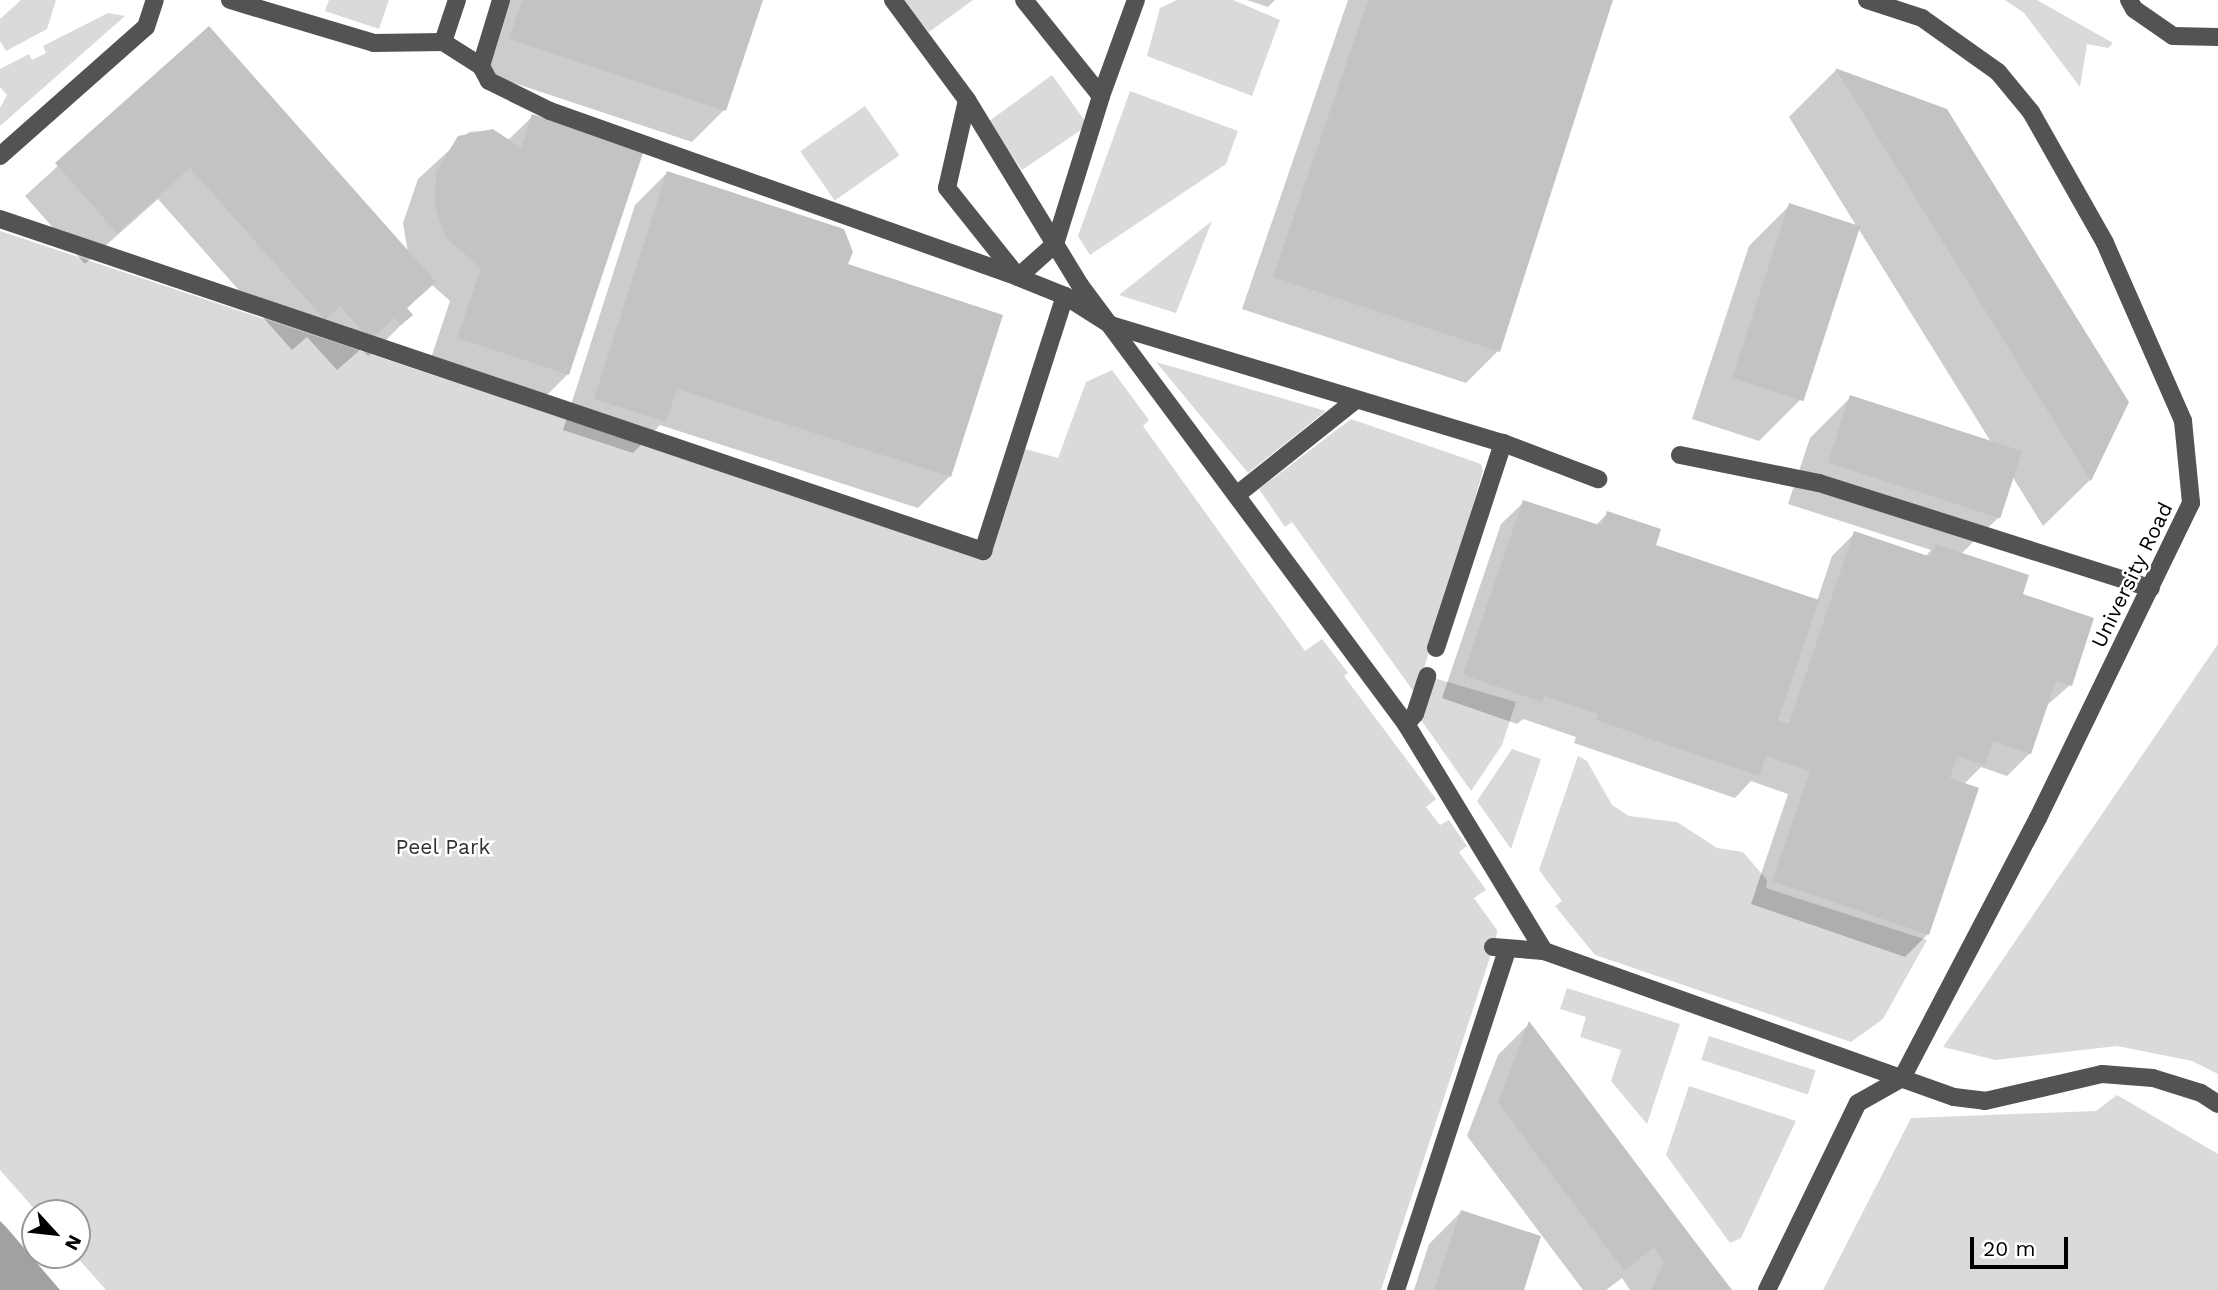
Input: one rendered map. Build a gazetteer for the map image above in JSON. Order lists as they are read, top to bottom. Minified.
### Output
{"streets":{"street":["University Road"]},"parks":["Peel Park"],"scale_bar":"20 m","north":"bottom right"}
